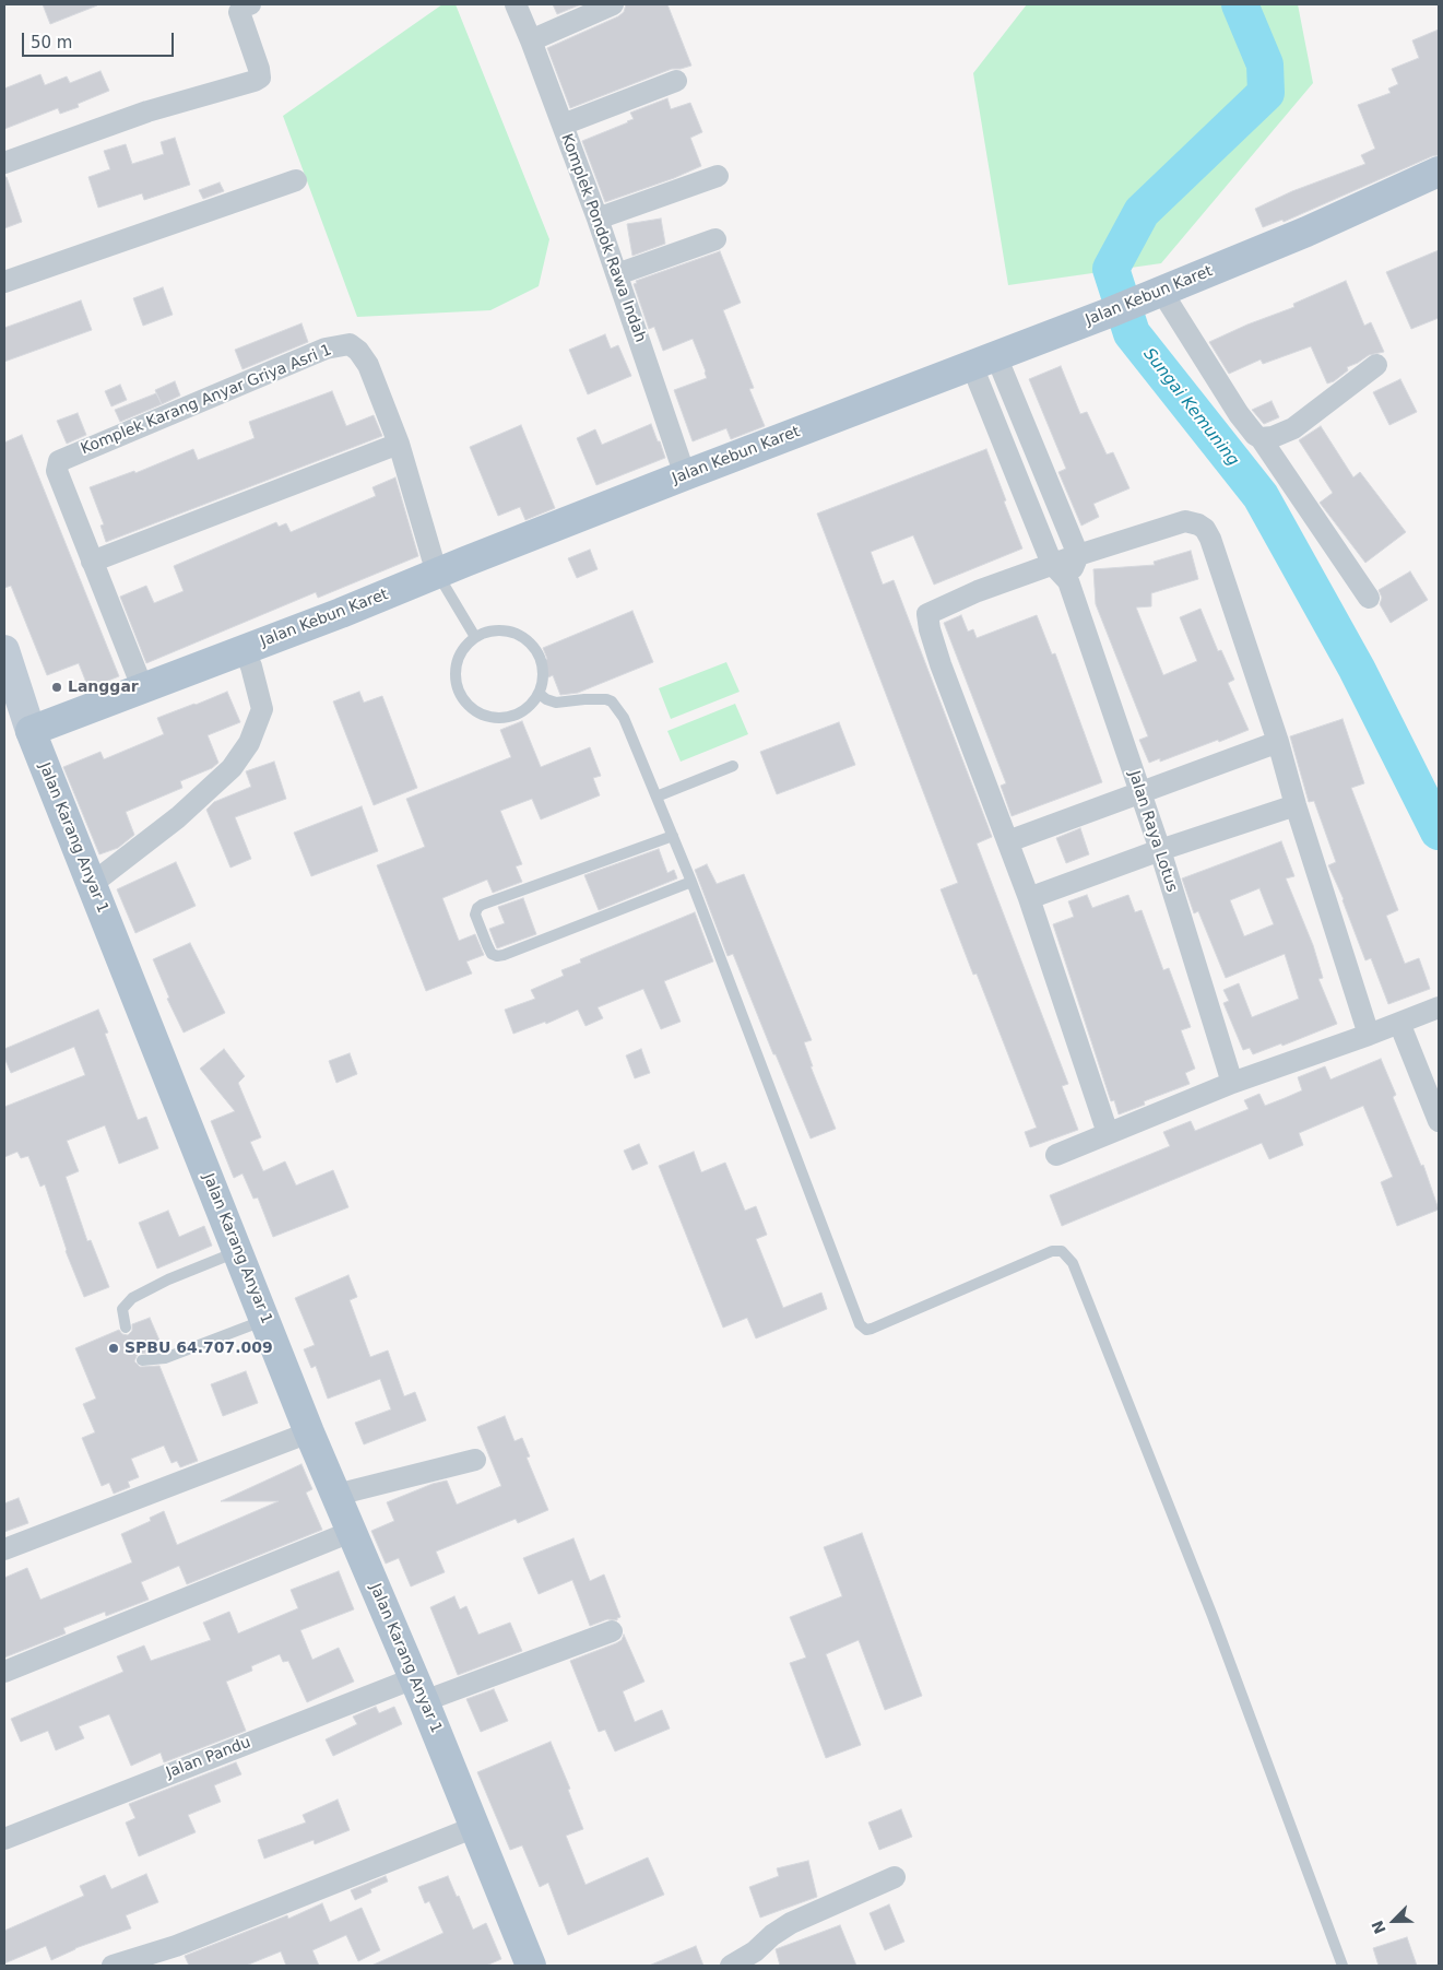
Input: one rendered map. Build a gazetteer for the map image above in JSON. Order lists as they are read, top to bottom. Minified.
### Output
{"streets":{"main road":["Jalan Kebun Karet","Jalan Karang Anyar 1"],"street":["Komplek Pondok Rawa Indah","Komplek Karang Anyar Griya Asri 1","Jalan Raya Lotus","Jalan Pandu"]},"crossings":[["Komplek Pondok Rawa Indah","Jalan Kebun Karet"],["Jalan Kebun Karet","Komplek Karang Anyar Griya Asri 1"],["Jalan Kebun Karet","Jalan Karang Anyar 1"],["Jalan Karang Anyar 1","Jalan Pandu"]],"water":["Sungai Kemuning"],"places":["Langgar","SPBU 64.707.009"],"scale_bar":"50 m","north":"bottom left"}
